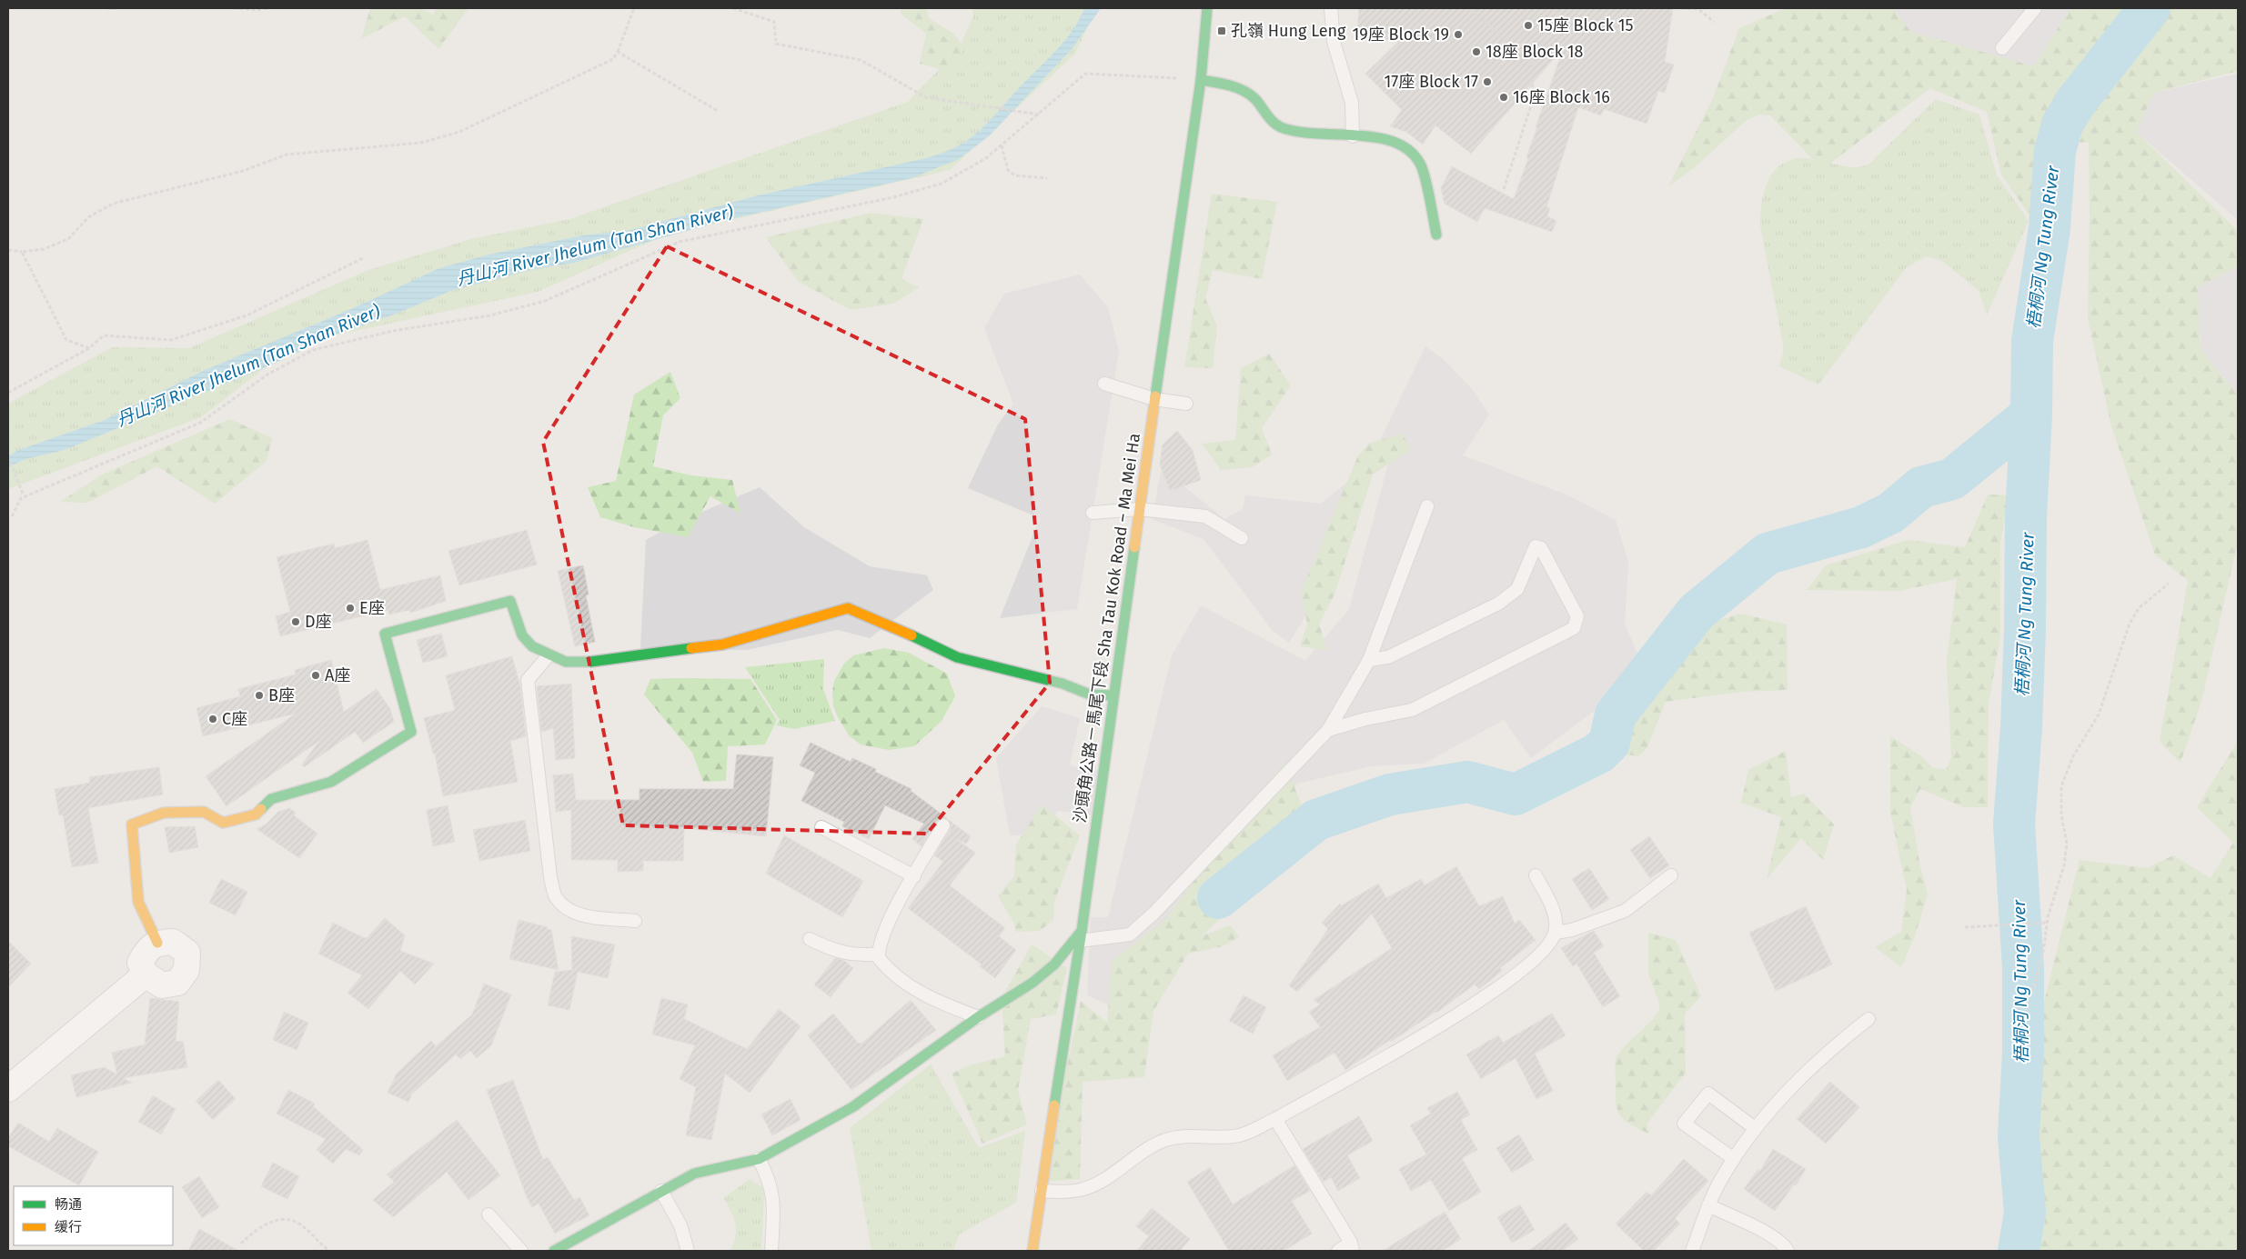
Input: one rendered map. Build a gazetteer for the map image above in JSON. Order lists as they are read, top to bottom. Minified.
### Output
{"streets":{"street":["沙頭角公路－馬尾下段 Sha Tau Kok Road – Ma Mei Ha"]},"water":["丹山河 River Jhelum (Tan Shan River)","梧桐河 Ng Tung River"],"places":{"other":["15座 Block 15","19座 Block 19","18座 Block 18","17座 Block 17","16座 Block 16","E座","D座","A座","B座","C座"],"transit":["孔嶺 Hung Leng"]},"legend":["畅通","缓行"]}
